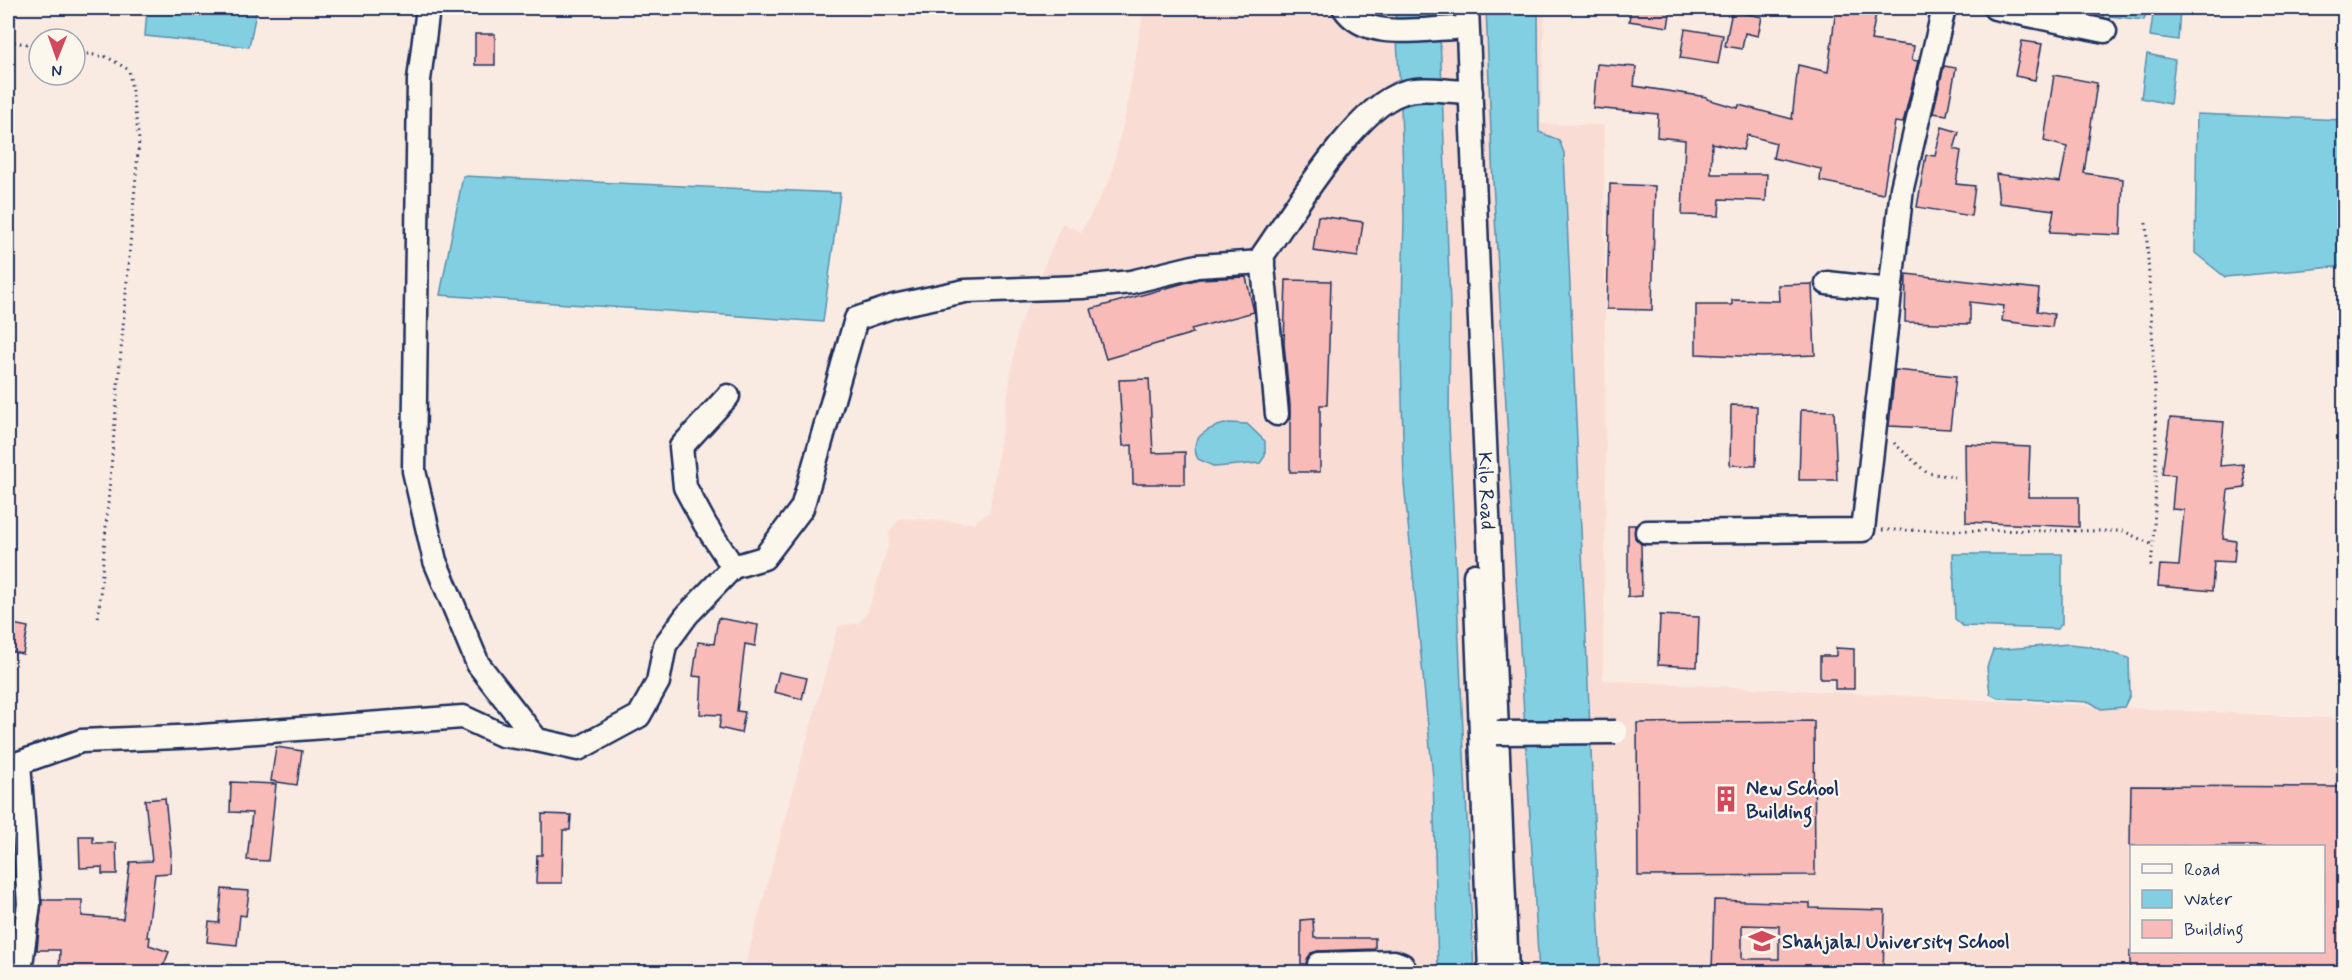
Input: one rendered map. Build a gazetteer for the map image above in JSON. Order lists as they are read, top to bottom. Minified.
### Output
{"streets":{"street":["Kilo Road"]},"places":{"building":["New School Building"],"school or university":["Shahjalal University School"]},"legend":["Road","Water","Building"],"north":"bottom"}
